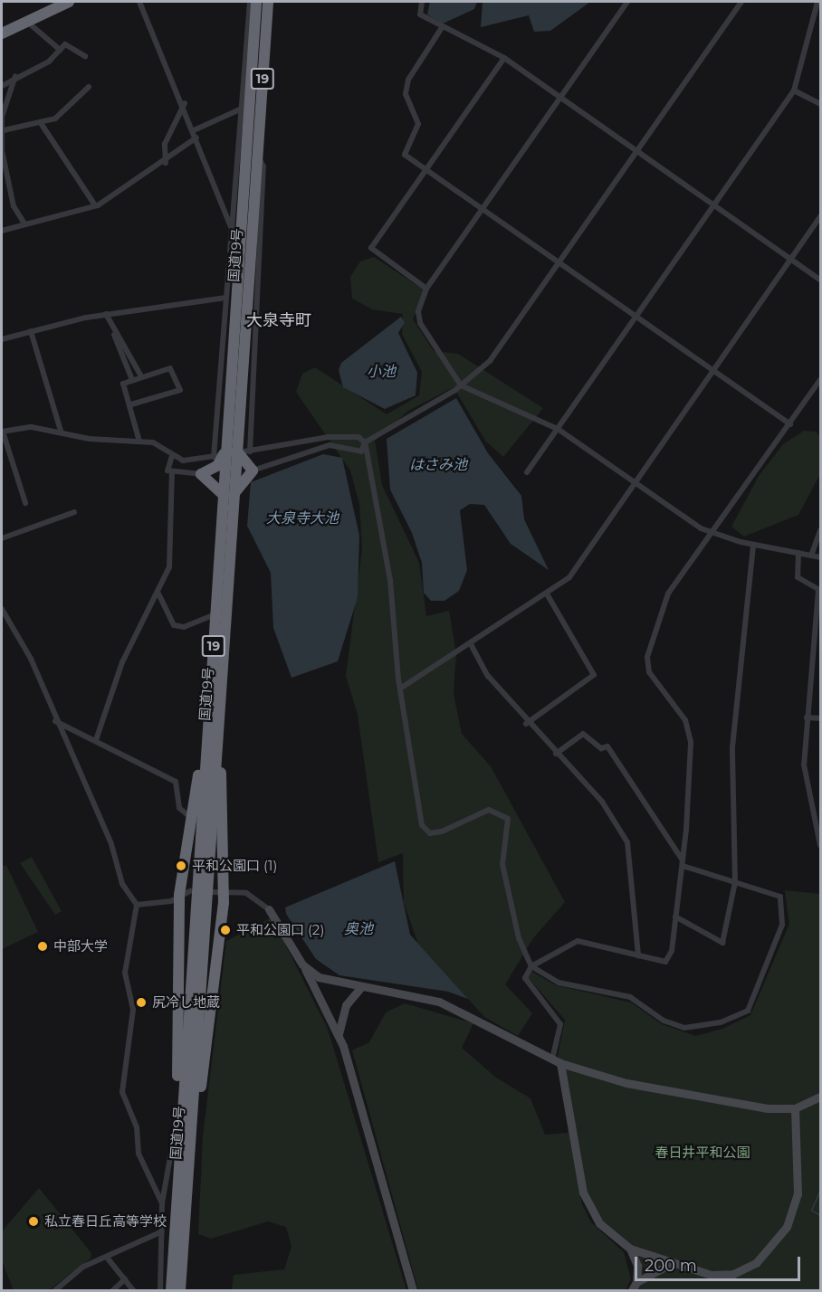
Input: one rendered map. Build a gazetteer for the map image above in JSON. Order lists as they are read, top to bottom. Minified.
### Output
{"streets":{"highway":["19","国道19号"]},"districts":["大泉寺町"],"water":["小池","はさみ池","大泉寺大池","奥池"],"parks":["春日井平和公園"],"places":["平和公園口 (1)","平和公園口 (2)","中部大学","尻冷し地蔵","私立春日丘高等学校"],"scale_bar":"200 m"}
